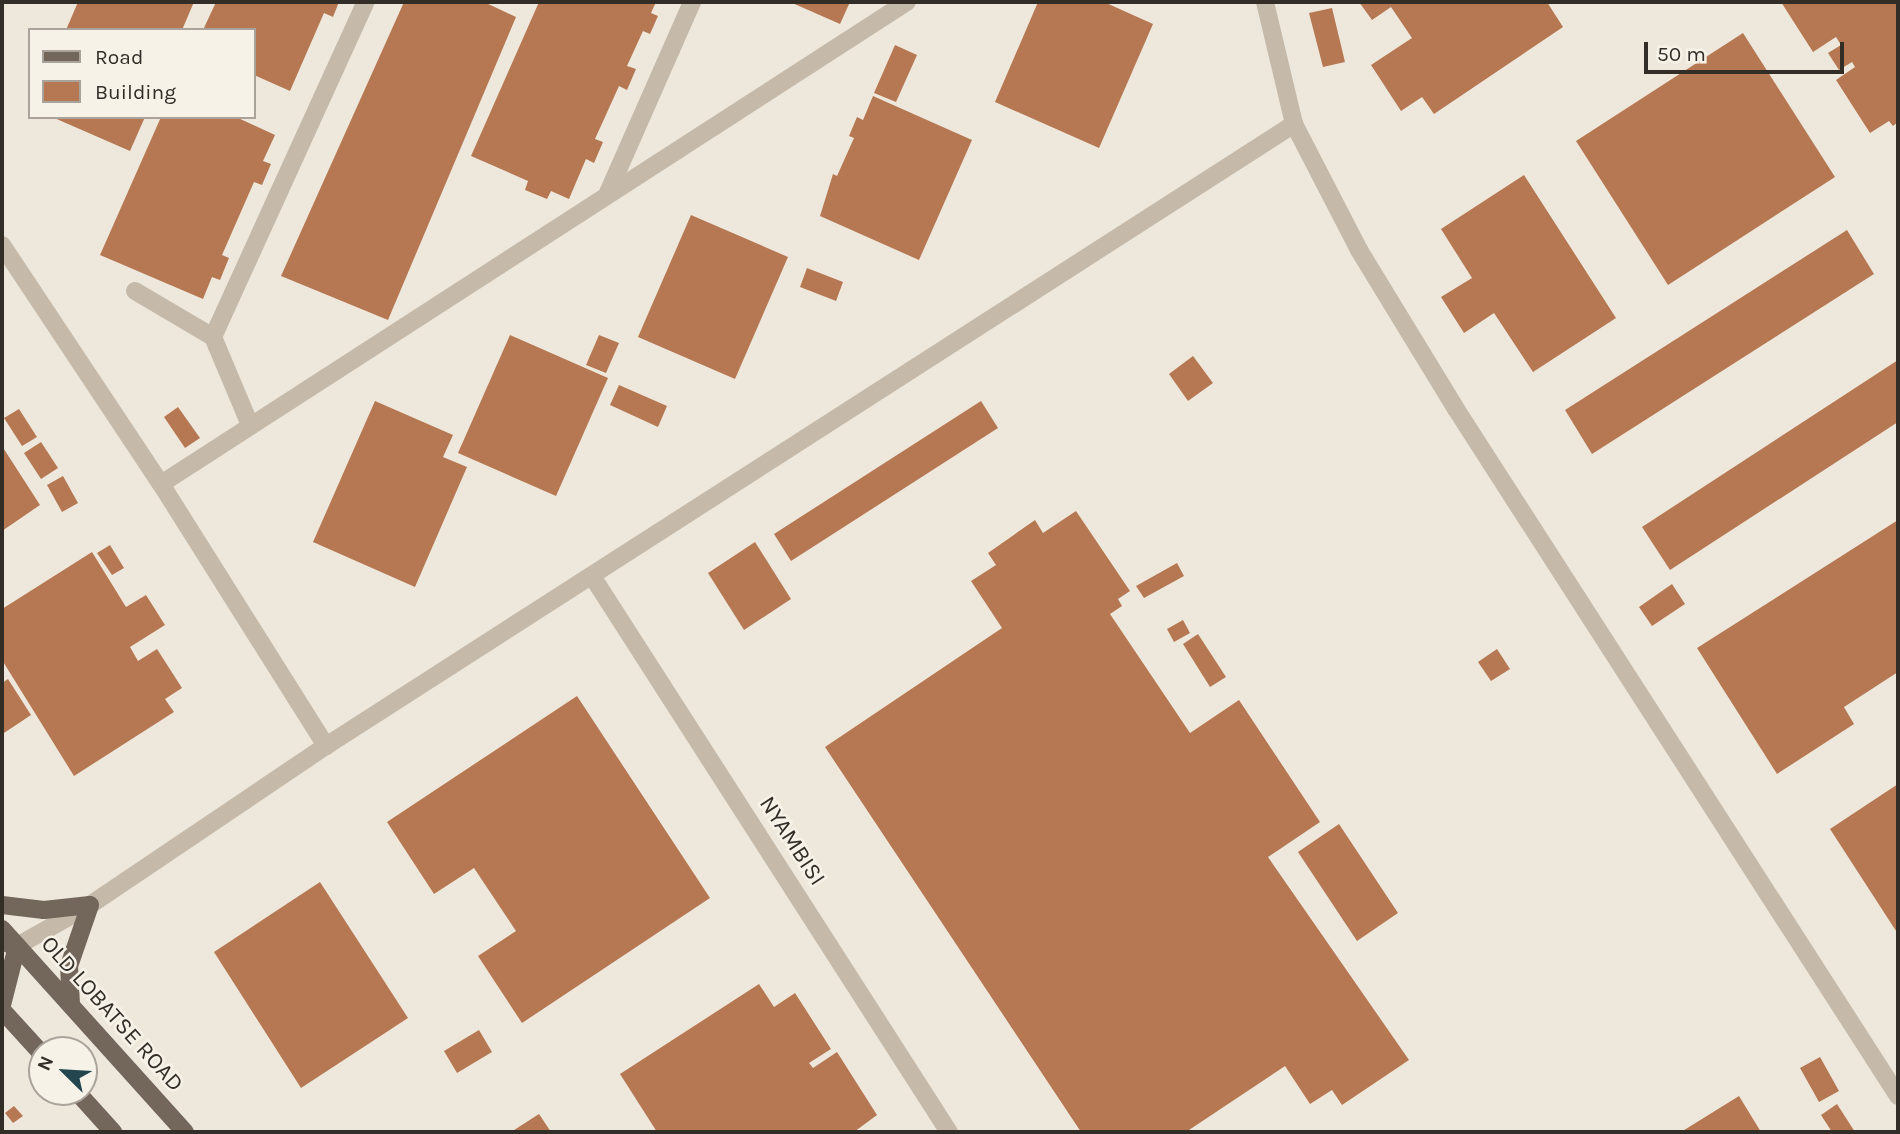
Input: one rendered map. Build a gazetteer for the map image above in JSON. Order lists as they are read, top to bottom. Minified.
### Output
{"streets":{"main road":["OLD LOBATSE ROAD"],"street":["NYAMBISI"]},"legend":["Road","Building"],"scale_bar":"50 m","north":"top left"}
